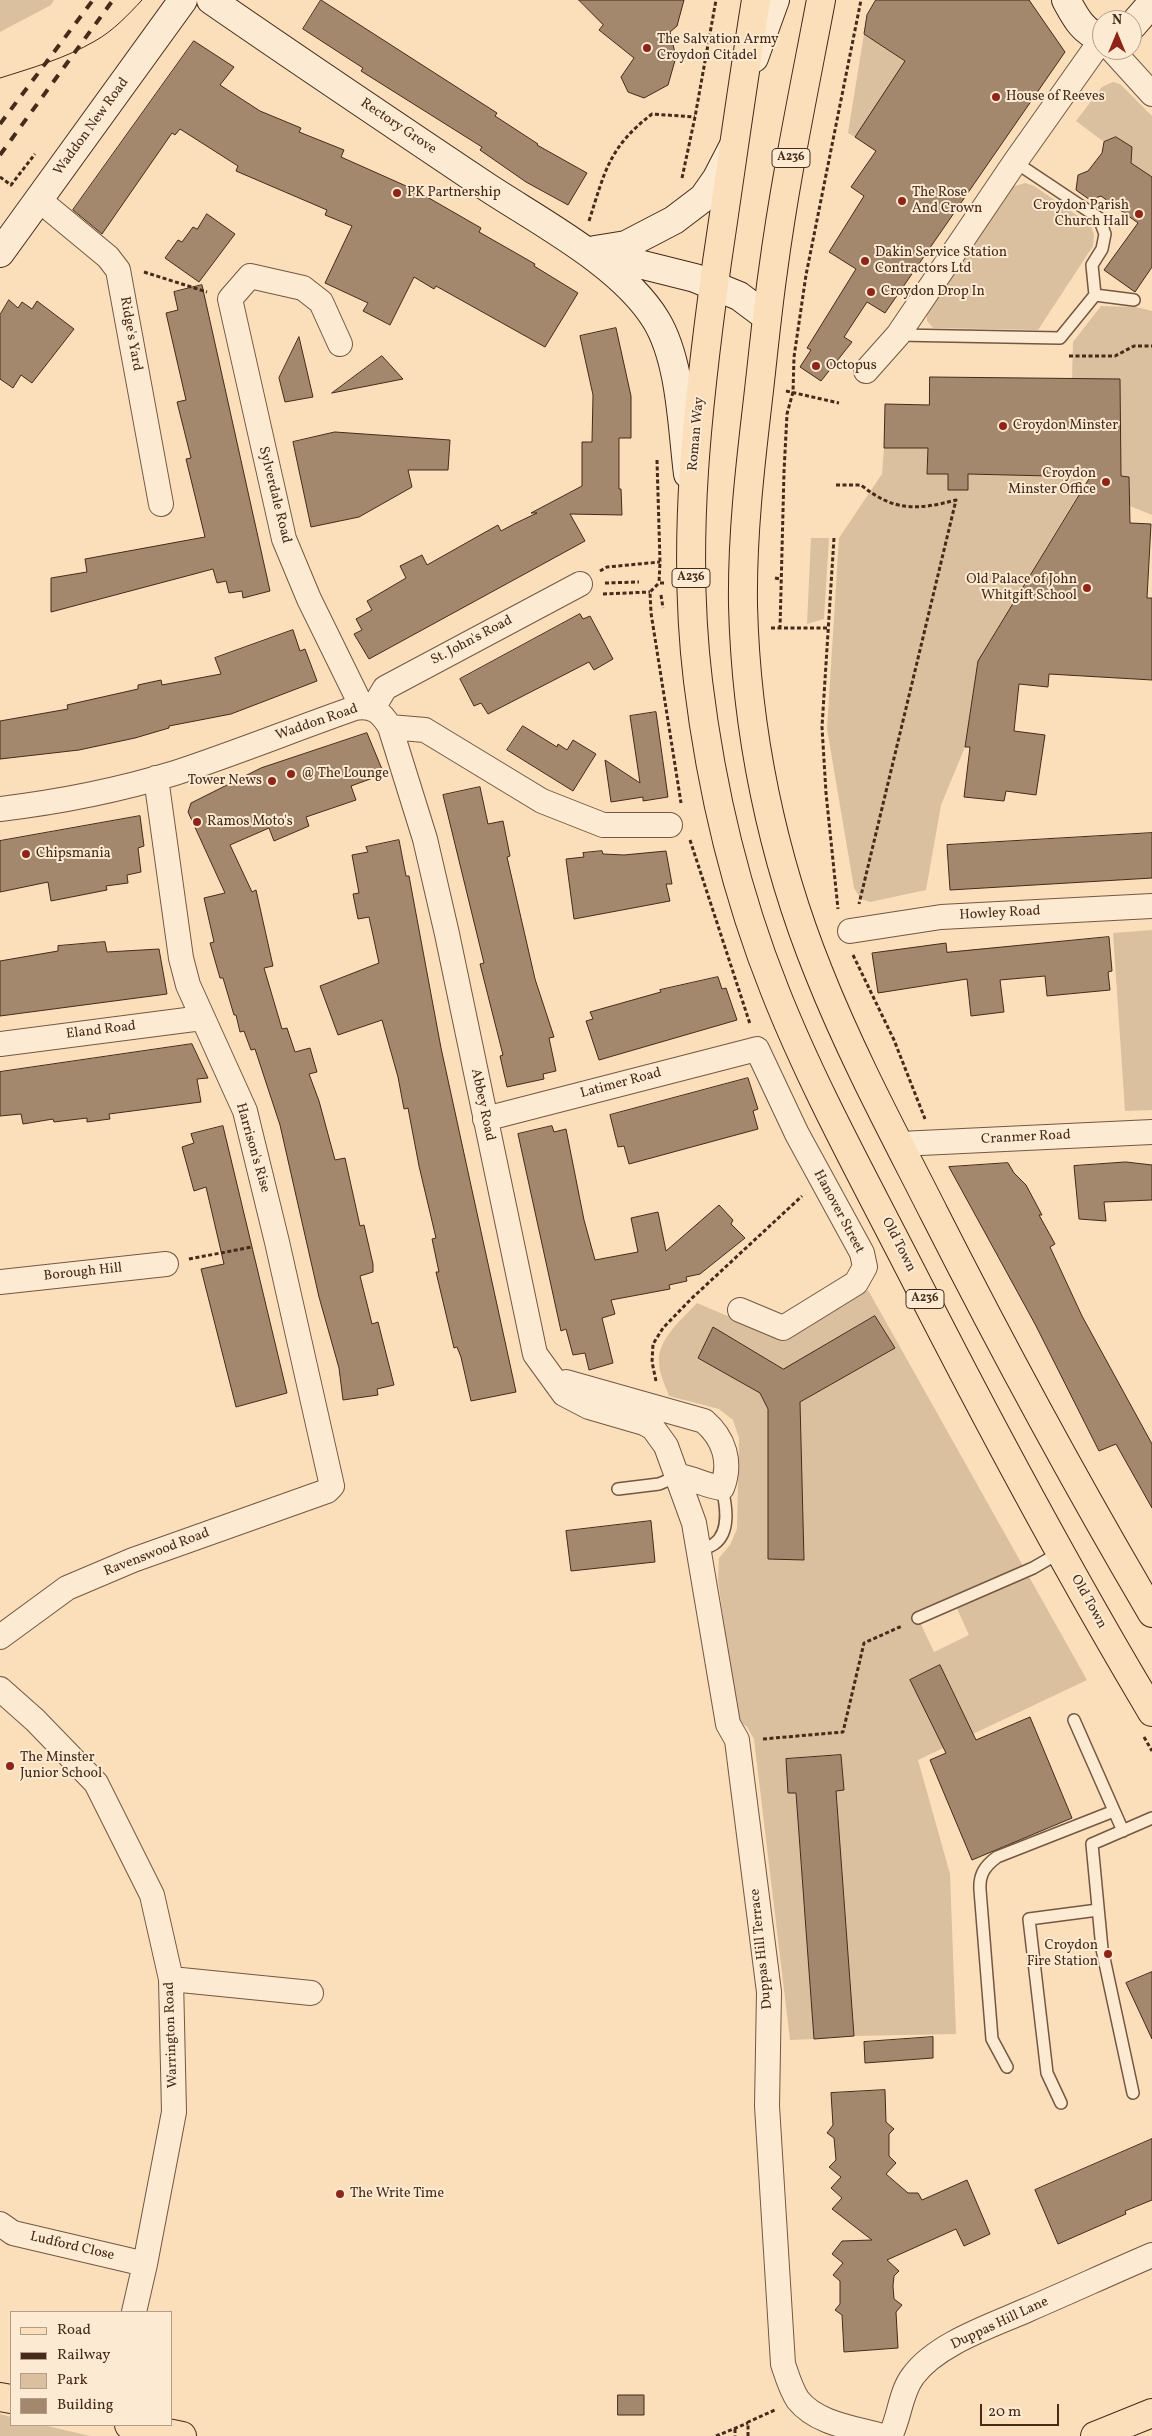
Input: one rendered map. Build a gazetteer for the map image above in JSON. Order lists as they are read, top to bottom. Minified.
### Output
{"streets":{"main road":["A236","Roman Way","Old Town"],"street":["Waddon New Road","Rectory Grove","Ridge's Yard","Sylverdale Road","St. John's Road","Waddon Road","Howley Road","Eland Road","Latimer Road","Abbey Road","Cranmer Road","Harrison's Rise","Hanover Street","Borough Hill","Ravenswood Road","Duppas Hill Terrace","Warrington Road","Ludford Close","Duppas Hill Lane"]},"crossings":[["Rectory Grove","A236"],["Rectory Grove","Roman Way"],["A236","Cranmer Road"],["Roman Way","Old Town"],["Sylverdale Road","St. John's Road"],["Sylverdale Road","Waddon Road"],["St. John's Road","Waddon Road"],["Waddon Road","Abbey Road"],["Waddon Road","Harrison's Rise"],["Eland Road","Harrison's Rise"],["Latimer Road","Abbey Road"],["Latimer Road","Hanover Street"],["Abbey Road","Duppas Hill Terrace"],["Harrison's Rise","Ravenswood Road"],["Warrington Road","Ludford Close"]],"places":["The Salvation Army Croydon Citadel","House of Reeves","PK Partnership","The Rose And Crown","Croydon Parish Church Hall","Dakin Service Station Contractors Ltd","Croydon Drop In","Octopus","Croydon Minster","Croydon Minster Office","Old Palace of John Whitgift School","@ The Lounge","Tower News","Ramos Moto's","Chipsmania","The Minster Junior School","Croydon Fire Station","The Write Time"],"legend":["Road","Railway","Park","Building"],"scale_bar":"20 m","north":"top"}
